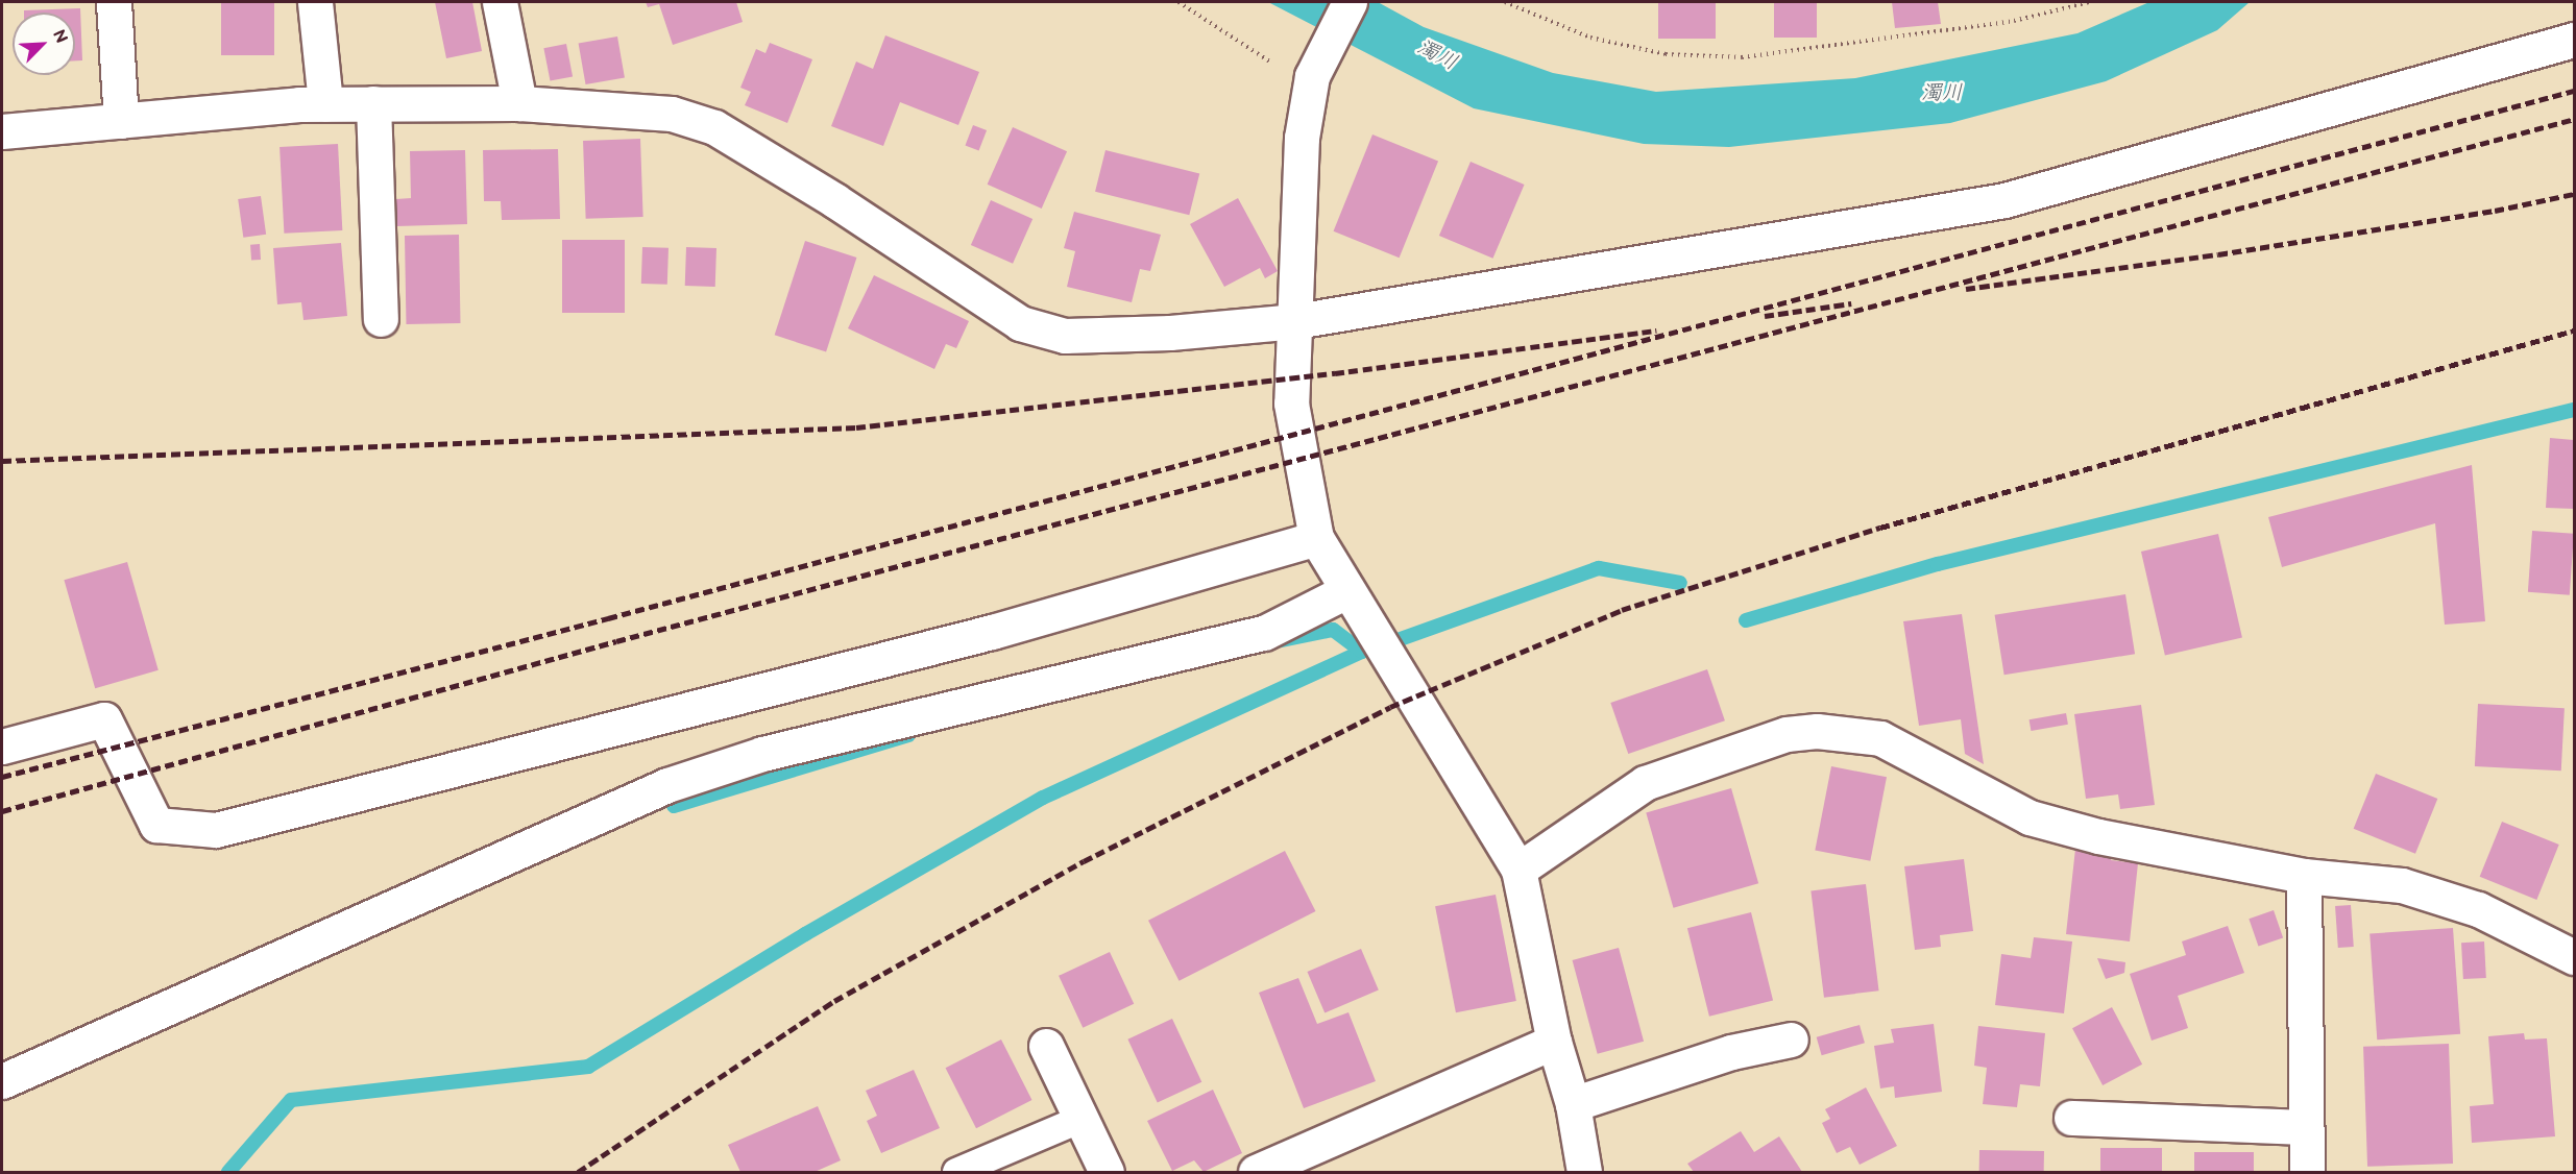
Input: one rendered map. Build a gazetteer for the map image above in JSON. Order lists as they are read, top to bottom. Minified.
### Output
{"water":["濁川"],"north":"top right"}
